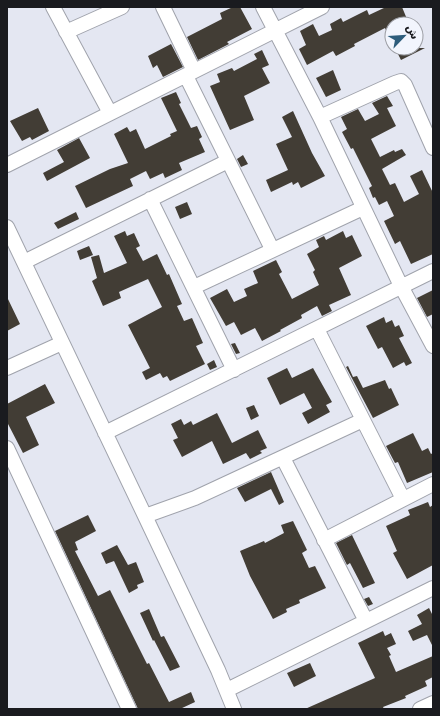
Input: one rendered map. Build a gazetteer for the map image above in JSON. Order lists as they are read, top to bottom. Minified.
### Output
{"north":"top right"}
